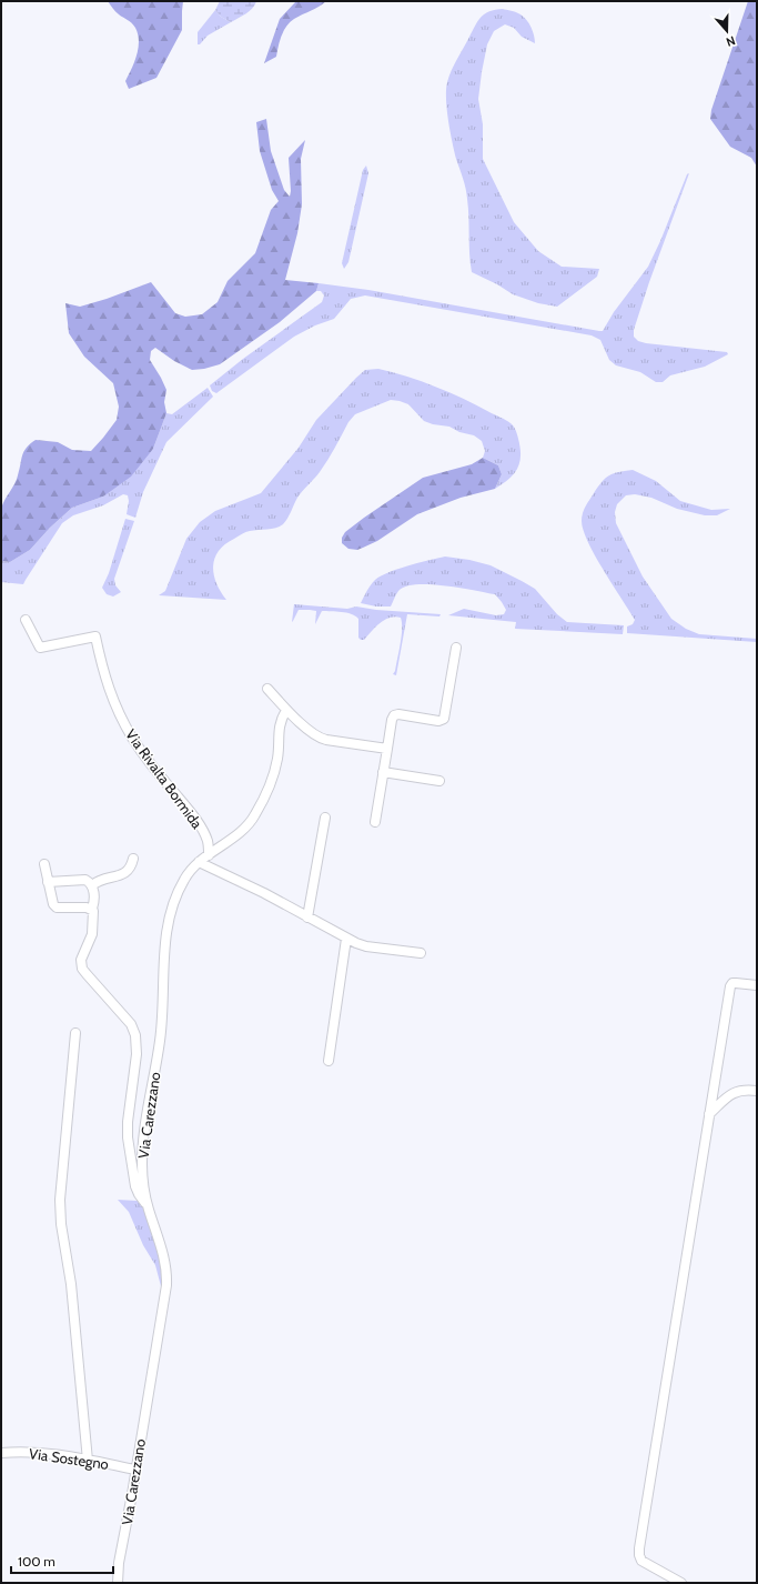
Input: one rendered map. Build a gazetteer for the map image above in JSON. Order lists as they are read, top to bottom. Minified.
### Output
{"streets":{"street":["Via Rivalta Bormida","Via Carezzano","Via Sostegno"]},"crossings":[["Via Rivalta Bormida","Via Carezzano"],["Via Carezzano","Via Sostegno"]],"scale_bar":"100 m","north":"bottom"}
